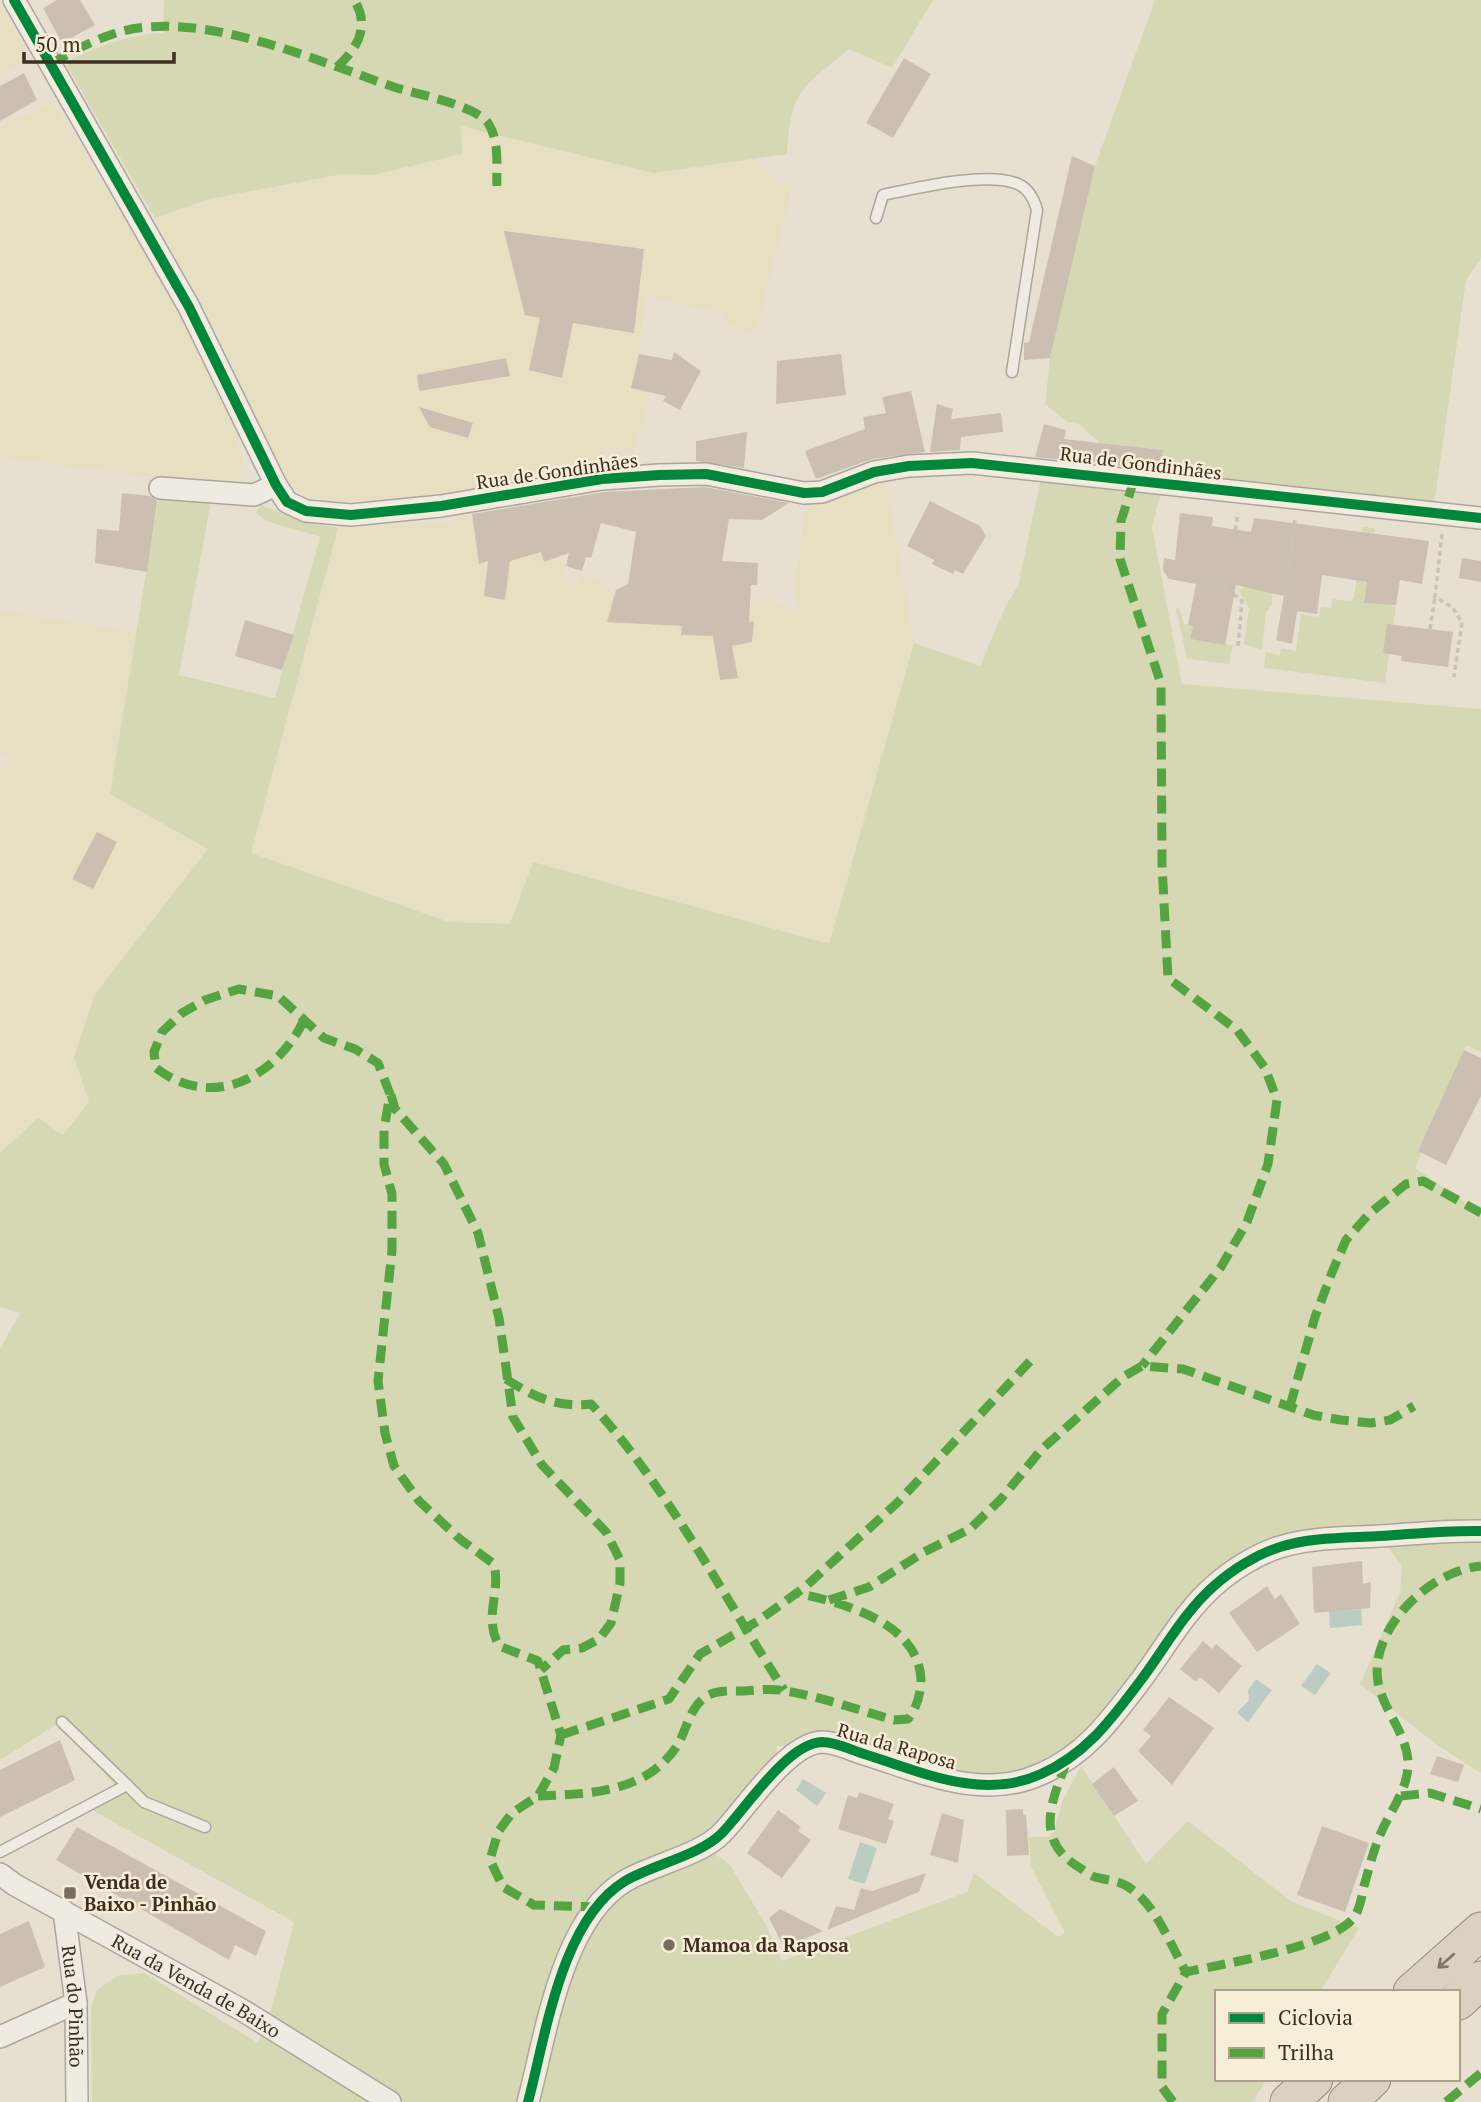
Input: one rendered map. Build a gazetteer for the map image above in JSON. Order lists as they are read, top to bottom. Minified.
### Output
{"streets":{"street":["Rua de Gondinhães","Rua da Raposa","Rua da Venda de Baixo","Rua do Pinhão"]},"crossings":[["Rua da Venda de Baixo","Rua do Pinhão"]],"places":{"transit":["Venda de Baixo - Pinhão"],"other":["Mamoa da Raposa"]},"legend":["Ciclovia","Trilha"],"scale_bar":"50 m"}
